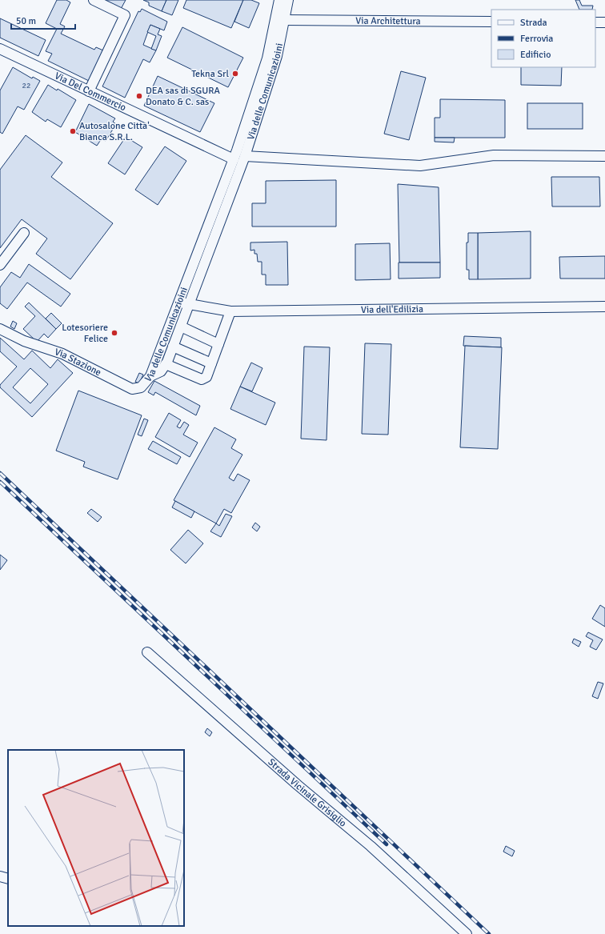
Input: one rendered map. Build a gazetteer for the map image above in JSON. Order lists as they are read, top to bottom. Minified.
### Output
{"streets":{"street":["Via Architettura","Via Del Commercio","Via delle Comunicazioini","Via dell'Edilizia","Via Stazione","Strada Vicinale Grisiglio"]},"crossings":[["Via Architettura","Via delle Comunicazioini"],["Via Del Commercio","Via delle Comunicazioini"],["Via delle Comunicazioini","Via dell'Edilizia"],["Via delle Comunicazioini","Via Stazione"]],"places":["Tekna Srl","DEA sas di SGURA Donato & C. sas","Autosalone Citta' Bianca S.R.L.","Lotesoriere Felice"],"house_numbers":["22"],"legend":["Strada","Ferrovia","Edificio"],"scale_bar":"50 m"}
